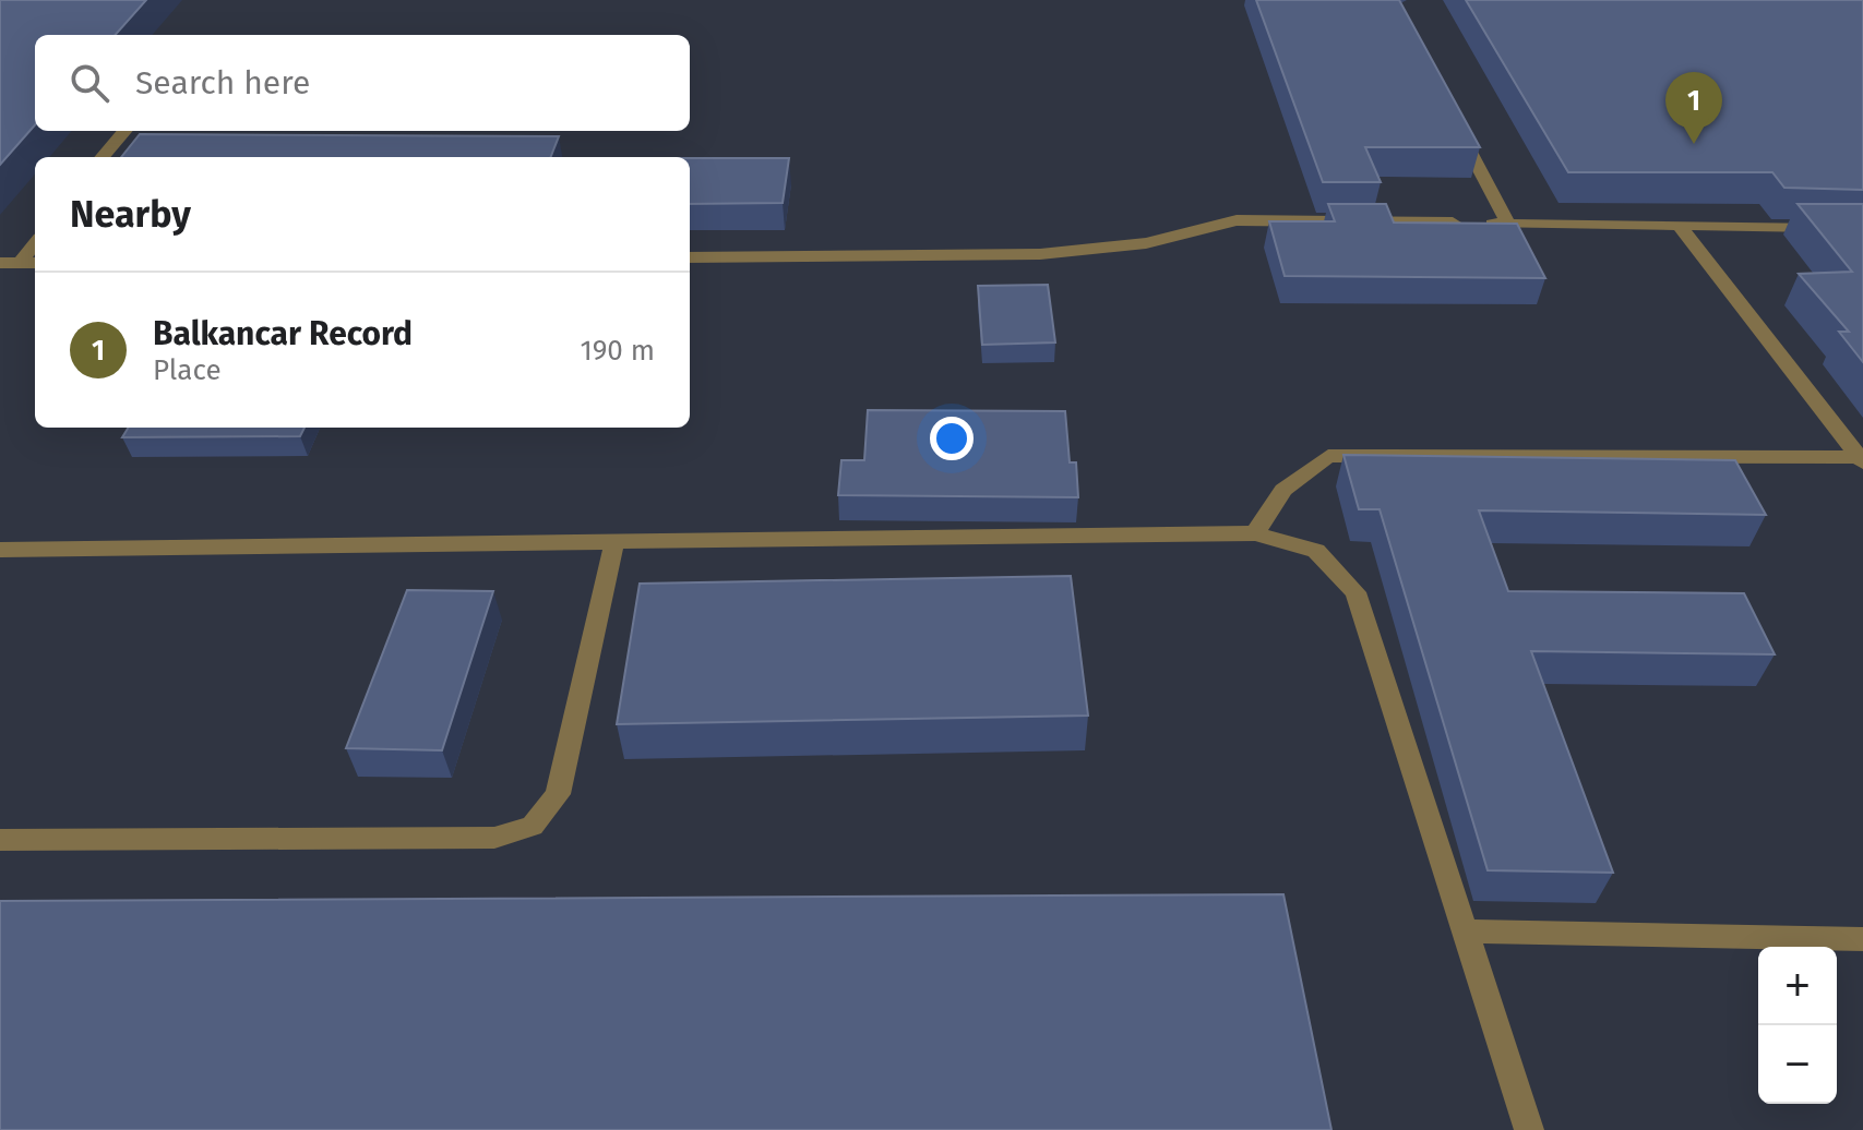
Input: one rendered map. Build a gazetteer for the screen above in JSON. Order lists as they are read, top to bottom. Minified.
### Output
{"page":{"search":"Search here","pins":"1","heading":"Nearby","list":[{"mark":"1","name":"Balkancar Record","note":"Place","value":"190 m"}],"map_buttons":["+","−"]}}
